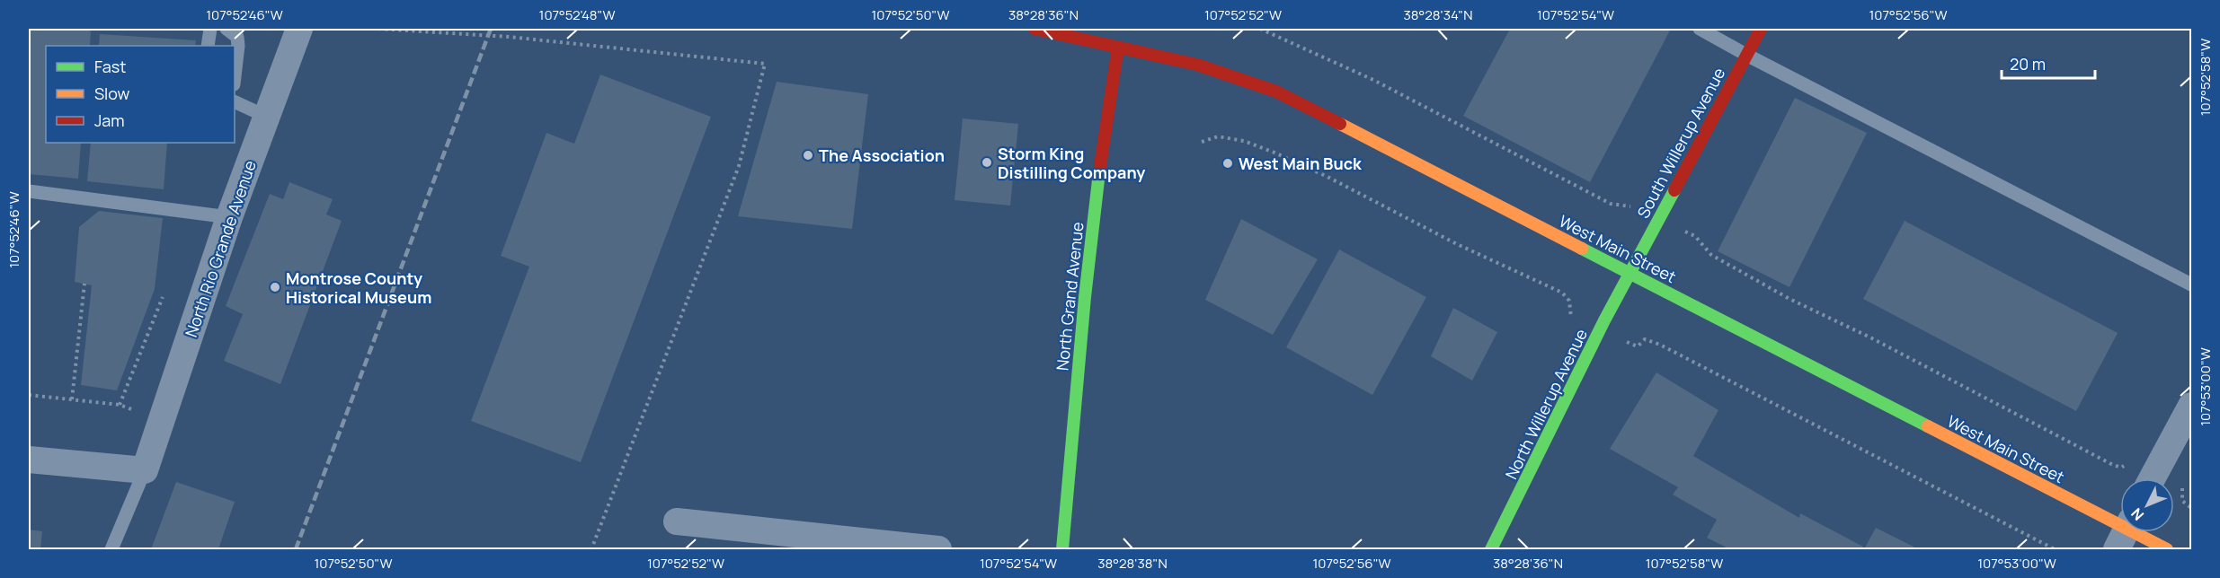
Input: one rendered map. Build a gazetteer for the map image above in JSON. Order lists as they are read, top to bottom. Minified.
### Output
{"streets":{"main road":["South Willerup Avenue","West Main Street","North Grand Avenue","North Willerup Avenue"],"street":["North Rio Grande Avenue"]},"crossings":[["South Willerup Avenue","West Main Street"],["South Willerup Avenue","North Willerup Avenue"],["West Main Street","North Grand Avenue"],["West Main Street","North Willerup Avenue"]],"places":["The Association","Storm King Distilling Company","West Main Buck","Montrose County Historical Museum"],"legend":["Fast","Slow","Jam"],"scale_bar":"20 m","north":"bottom left","coordinates":["107°52'46\"W","107°52'48\"W","107°52'50\"W","38°28'36\"N","107°52'52\"W","38°28'34\"N","107°52'54\"W","107°52'56\"W","107°52'58\"W","107°53'00\"W","38°28'38\"N"]}
